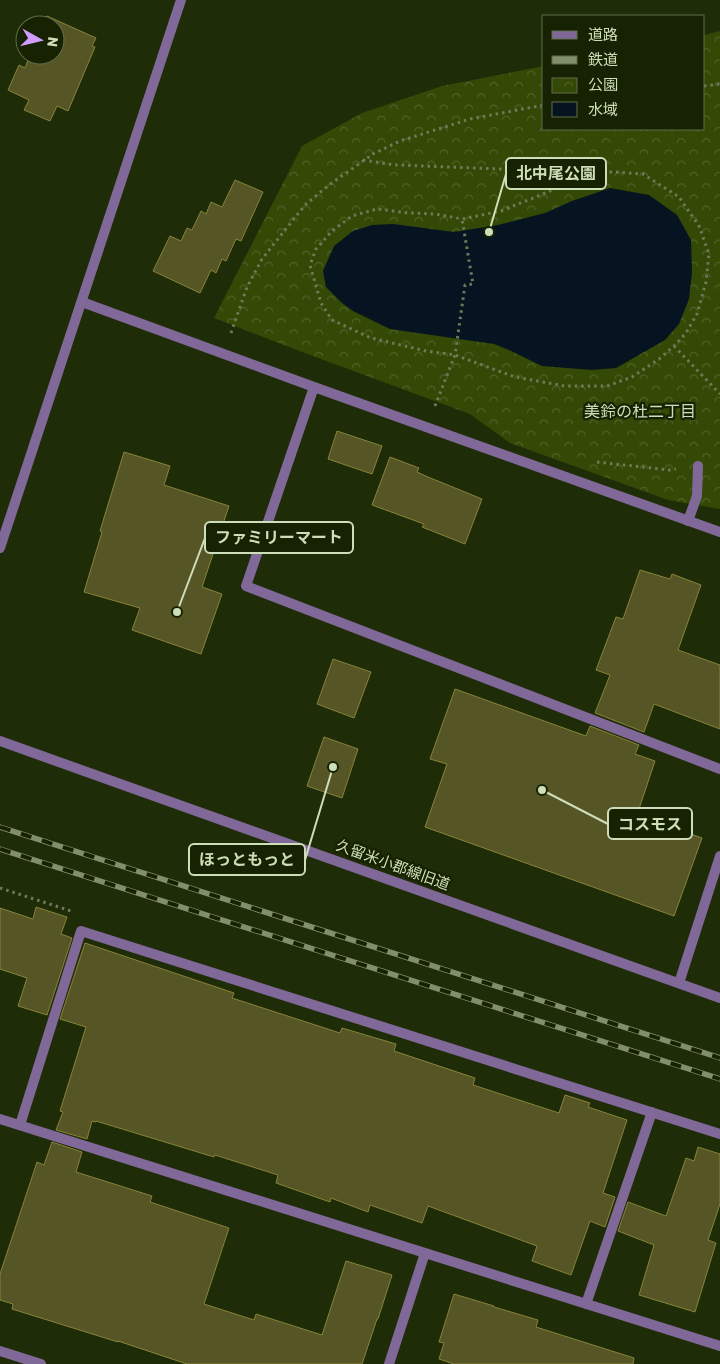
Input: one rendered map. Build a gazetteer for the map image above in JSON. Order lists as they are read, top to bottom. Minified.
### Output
{"streets":{"street":["久留米小郡線旧道"]},"districts":["美鈴の杜二丁目"],"places":["北中尾公園","ファミリーマート","ほっともっと","コスモス"],"legend":["道路","鉄道","公園","水域"],"north":"right"}
